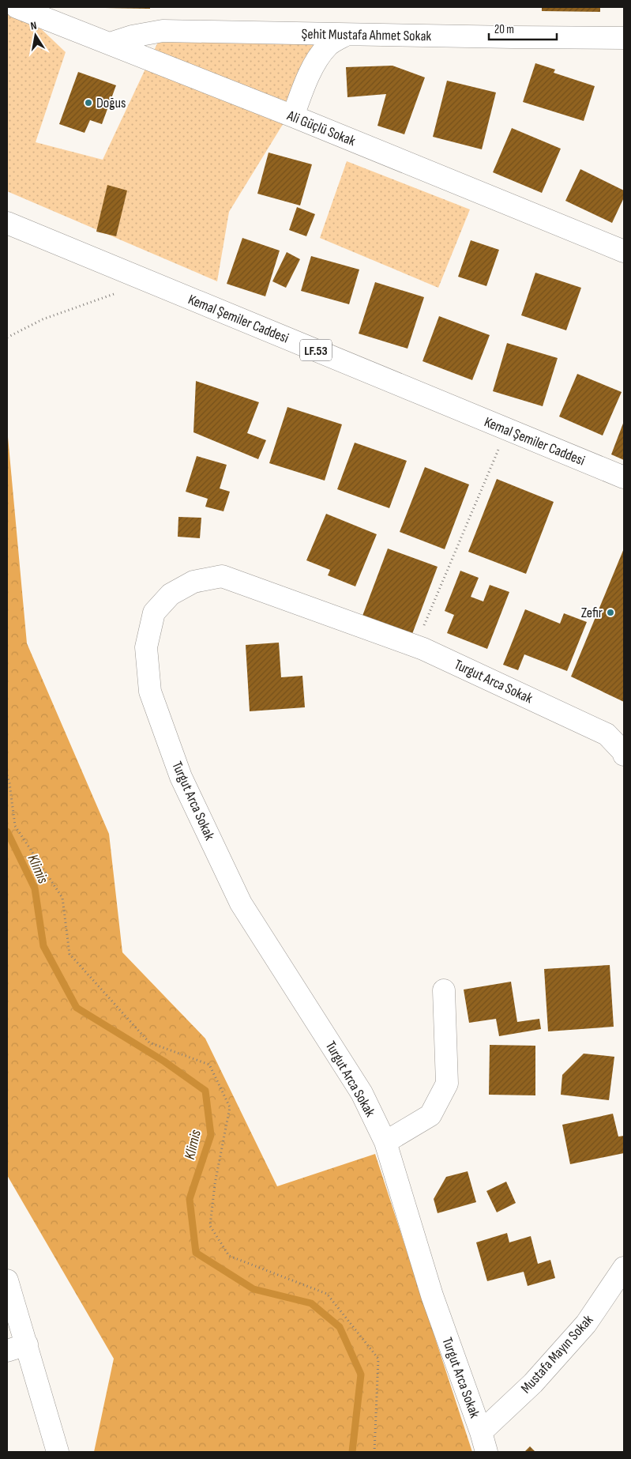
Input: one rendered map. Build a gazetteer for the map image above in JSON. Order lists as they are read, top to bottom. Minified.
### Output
{"streets":{"street":["Şehit Mustafa Ahmet Sokak","Ali Güçlü Sokak","Kemal Şemiler Caddesi","LF.53","Turgut Arca Sokak","Mustafa Mayın Sokak"]},"crossings":[["Şehit Mustafa Ahmet Sokak","Ali Güçlü Sokak"],["Turgut Arca Sokak","Mustafa Mayın Sokak"]],"water":["Klimis"],"places":["Doğus","Zefir"],"scale_bar":"20 m","north":"top"}
